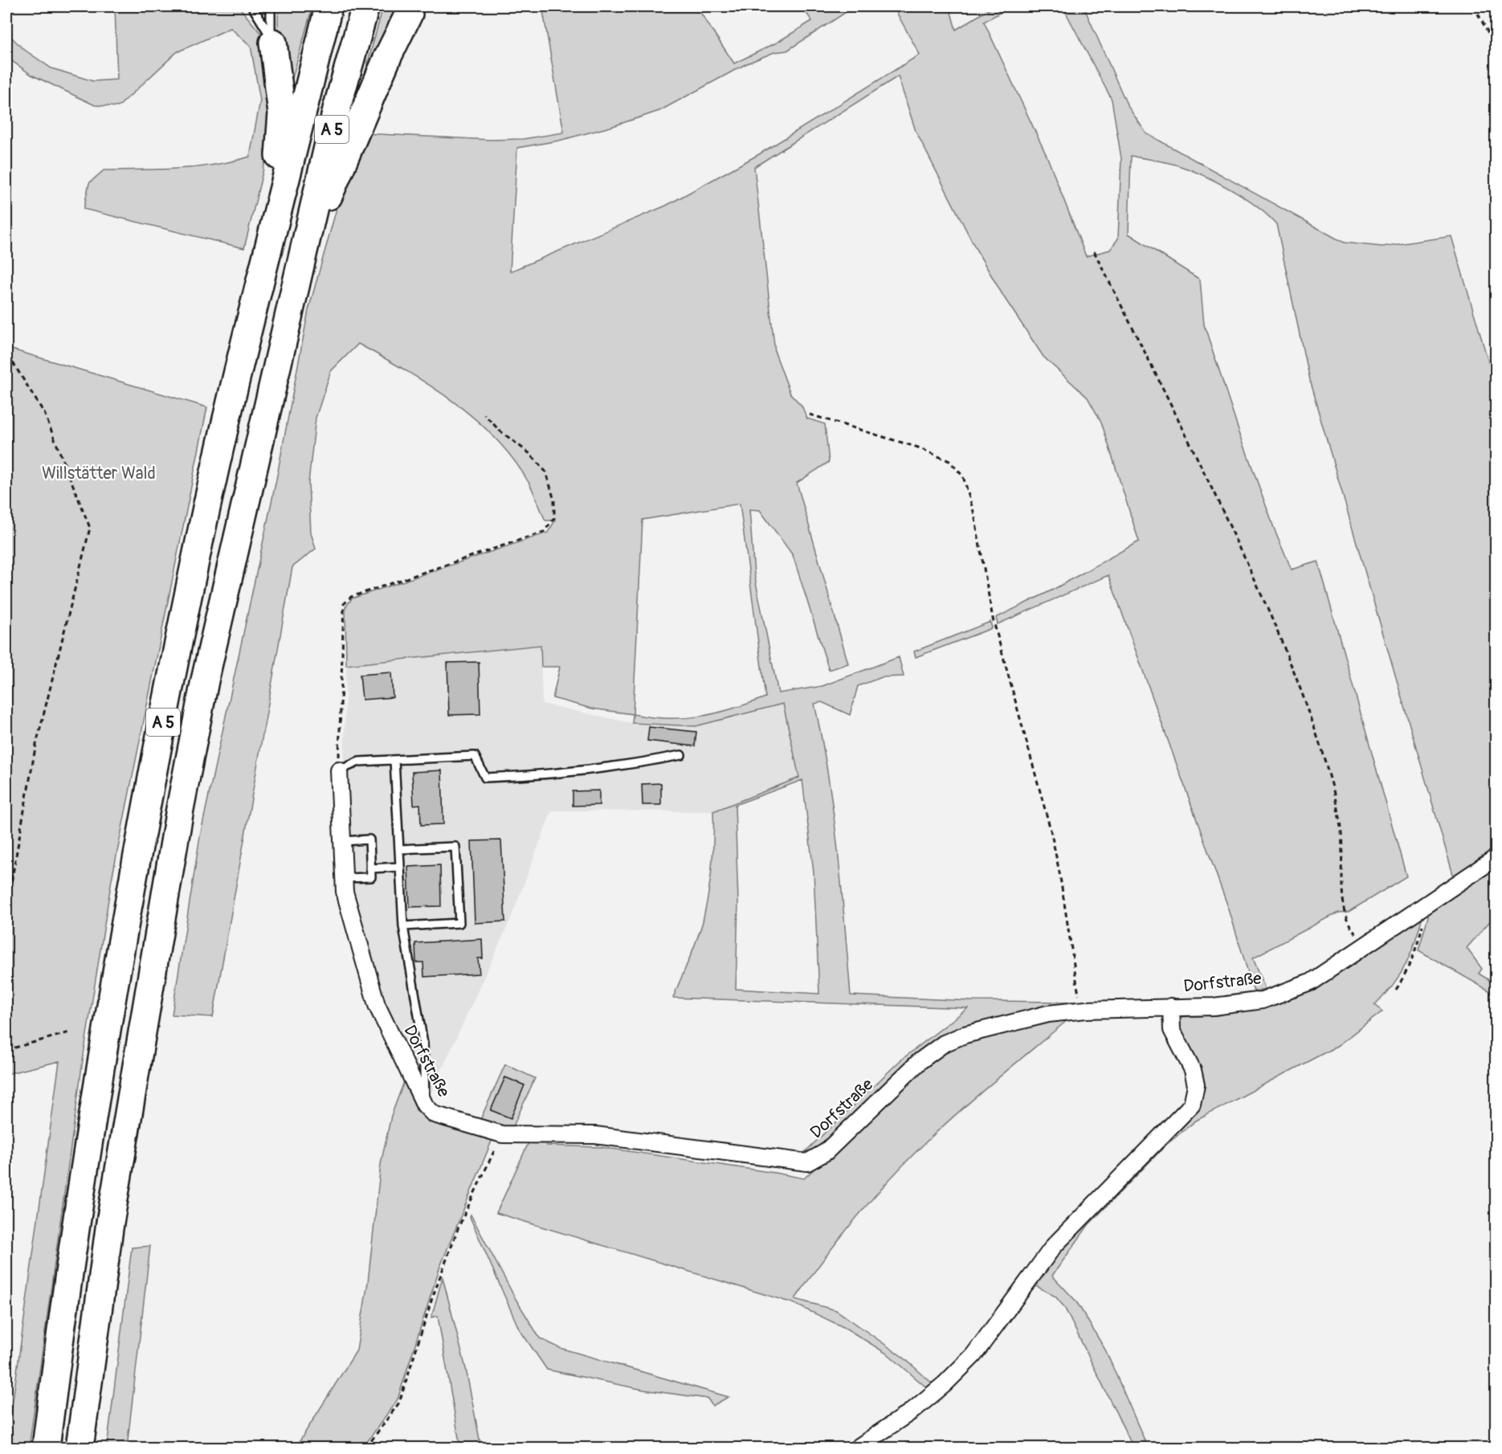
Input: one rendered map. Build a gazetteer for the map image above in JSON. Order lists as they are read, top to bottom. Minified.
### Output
{"streets":{"highway":["A 5"],"street":["Dorfstraße"]},"parks":["Willstätter Wald"]}
